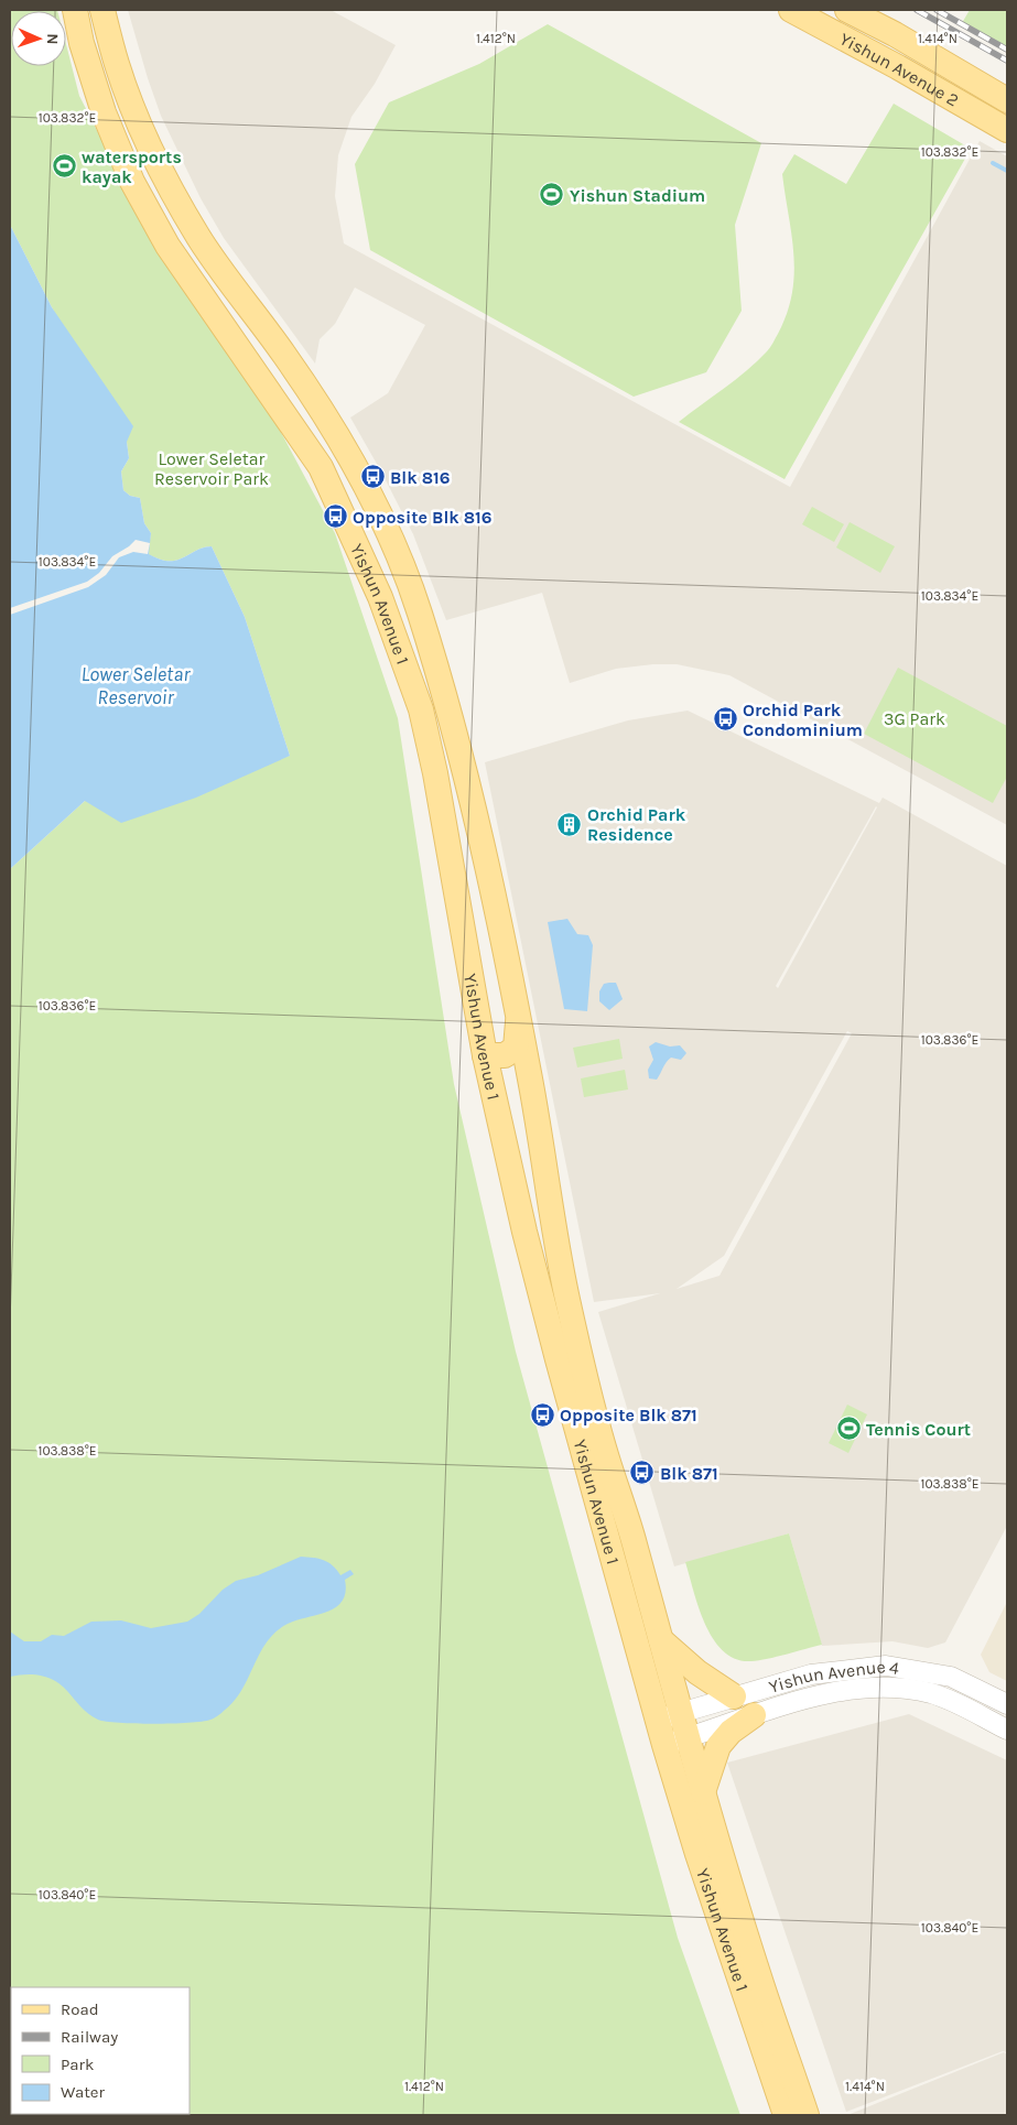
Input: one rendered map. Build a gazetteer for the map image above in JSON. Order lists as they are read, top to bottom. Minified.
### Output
{"streets":{"main road":["Yishun Avenue 2","Yishun Avenue 1"],"street":["Yishun Avenue 4"]},"crossings":[["Yishun Avenue 1","Yishun Avenue 4"]],"water":["Lower Seletar Reservoir"],"parks":["Lower Seletar Reservoir Park","3G Park"],"places":{"sports":["watersports kayak","Yishun Stadium","Tennis Court"],"bus stop":["Blk 816","Opposite Blk 816","Orchid Park Condominium","Opposite Blk 871","Blk 871"],"building":["Orchid Park Residence"]},"legend":["Road","Railway","Park","Water"],"north":"right","coordinates":["1.412°N","1.414°N","103.832°E","103.834°E","103.836°E","103.838°E","103.840°E"]}
